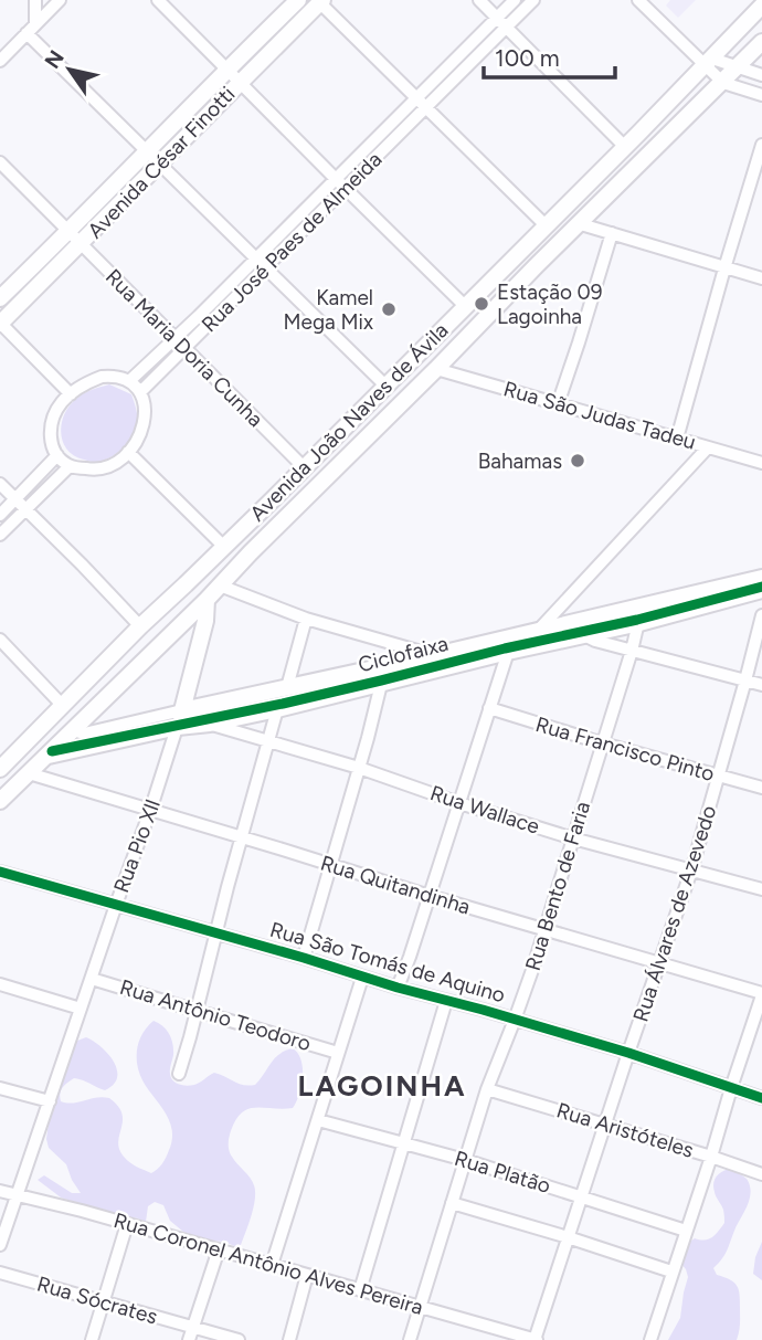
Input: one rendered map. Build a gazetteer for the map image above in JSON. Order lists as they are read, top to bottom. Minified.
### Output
{"streets":{"main road":["Avenida César Finotti","Avenida João Naves de Ávila","Rua Pio Xll"],"street":["Rua José Paes de Almeida","Rua Maria Doria Cunha","Rua São Judas Tadeu","Rua Francisco Pinto","Rua Wallace","Rua Quitandinha","Rua Bento de Faria","Rua Álvares de Azevedo","Rua São Tomás de Aquino","Rua Antônio Teodoro","Rua Aristóteles","Rua Platão","Rua Coronel Antônio Alves Pereira","Rua Sócrates"],"cycle path":["Ciclofaixa"]},"crossings":[["Avenida César Finotti","Rua Maria Doria Cunha"],["Rua José Paes de Almeida","Rua Maria Doria Cunha"],["Rua Maria Doria Cunha","Avenida João Naves de Ávila"],["Rua São Judas Tadeu","Avenida João Naves de Ávila"],["Avenida João Naves de Ávila","Rua Pio Xll"],["Avenida João Naves de Ávila","Rua Quitandinha"],["Rua Francisco Pinto","Rua Bento de Faria"],["Rua Francisco Pinto","Rua Álvares de Azevedo"],["Rua Wallace","Rua Bento de Faria"],["Rua Wallace","Rua Álvares de Azevedo"],["Rua Pio Xll","Rua Quitandinha"],["Rua Pio Xll","Rua São Tomás de Aquino"],["Rua Pio Xll","Rua Antônio Teodoro"],["Rua Pio Xll","Rua Coronel Antônio Alves Pereira"],["Rua Quitandinha","Rua Bento de Faria"],["Rua Quitandinha","Rua Álvares de Azevedo"],["Rua Bento de Faria","Rua São Tomás de Aquino"],["Rua Bento de Faria","Rua Aristóteles"],["Rua Bento de Faria","Rua Platão"],["Rua Bento de Faria","Rua Coronel Antônio Alves Pereira"],["Rua Álvares de Azevedo","Rua São Tomás de Aquino"],["Rua Álvares de Azevedo","Rua Aristóteles"],["Rua Álvares de Azevedo","Rua Platão"],["Rua Álvares de Azevedo","Rua Coronel Antônio Alves Pereira"]],"districts":["LAGOINHA"],"places":["Estação 09 Lagoinha","Kamel Mega Mix","Bahamas"],"scale_bar":"100 m","north":"top left"}
